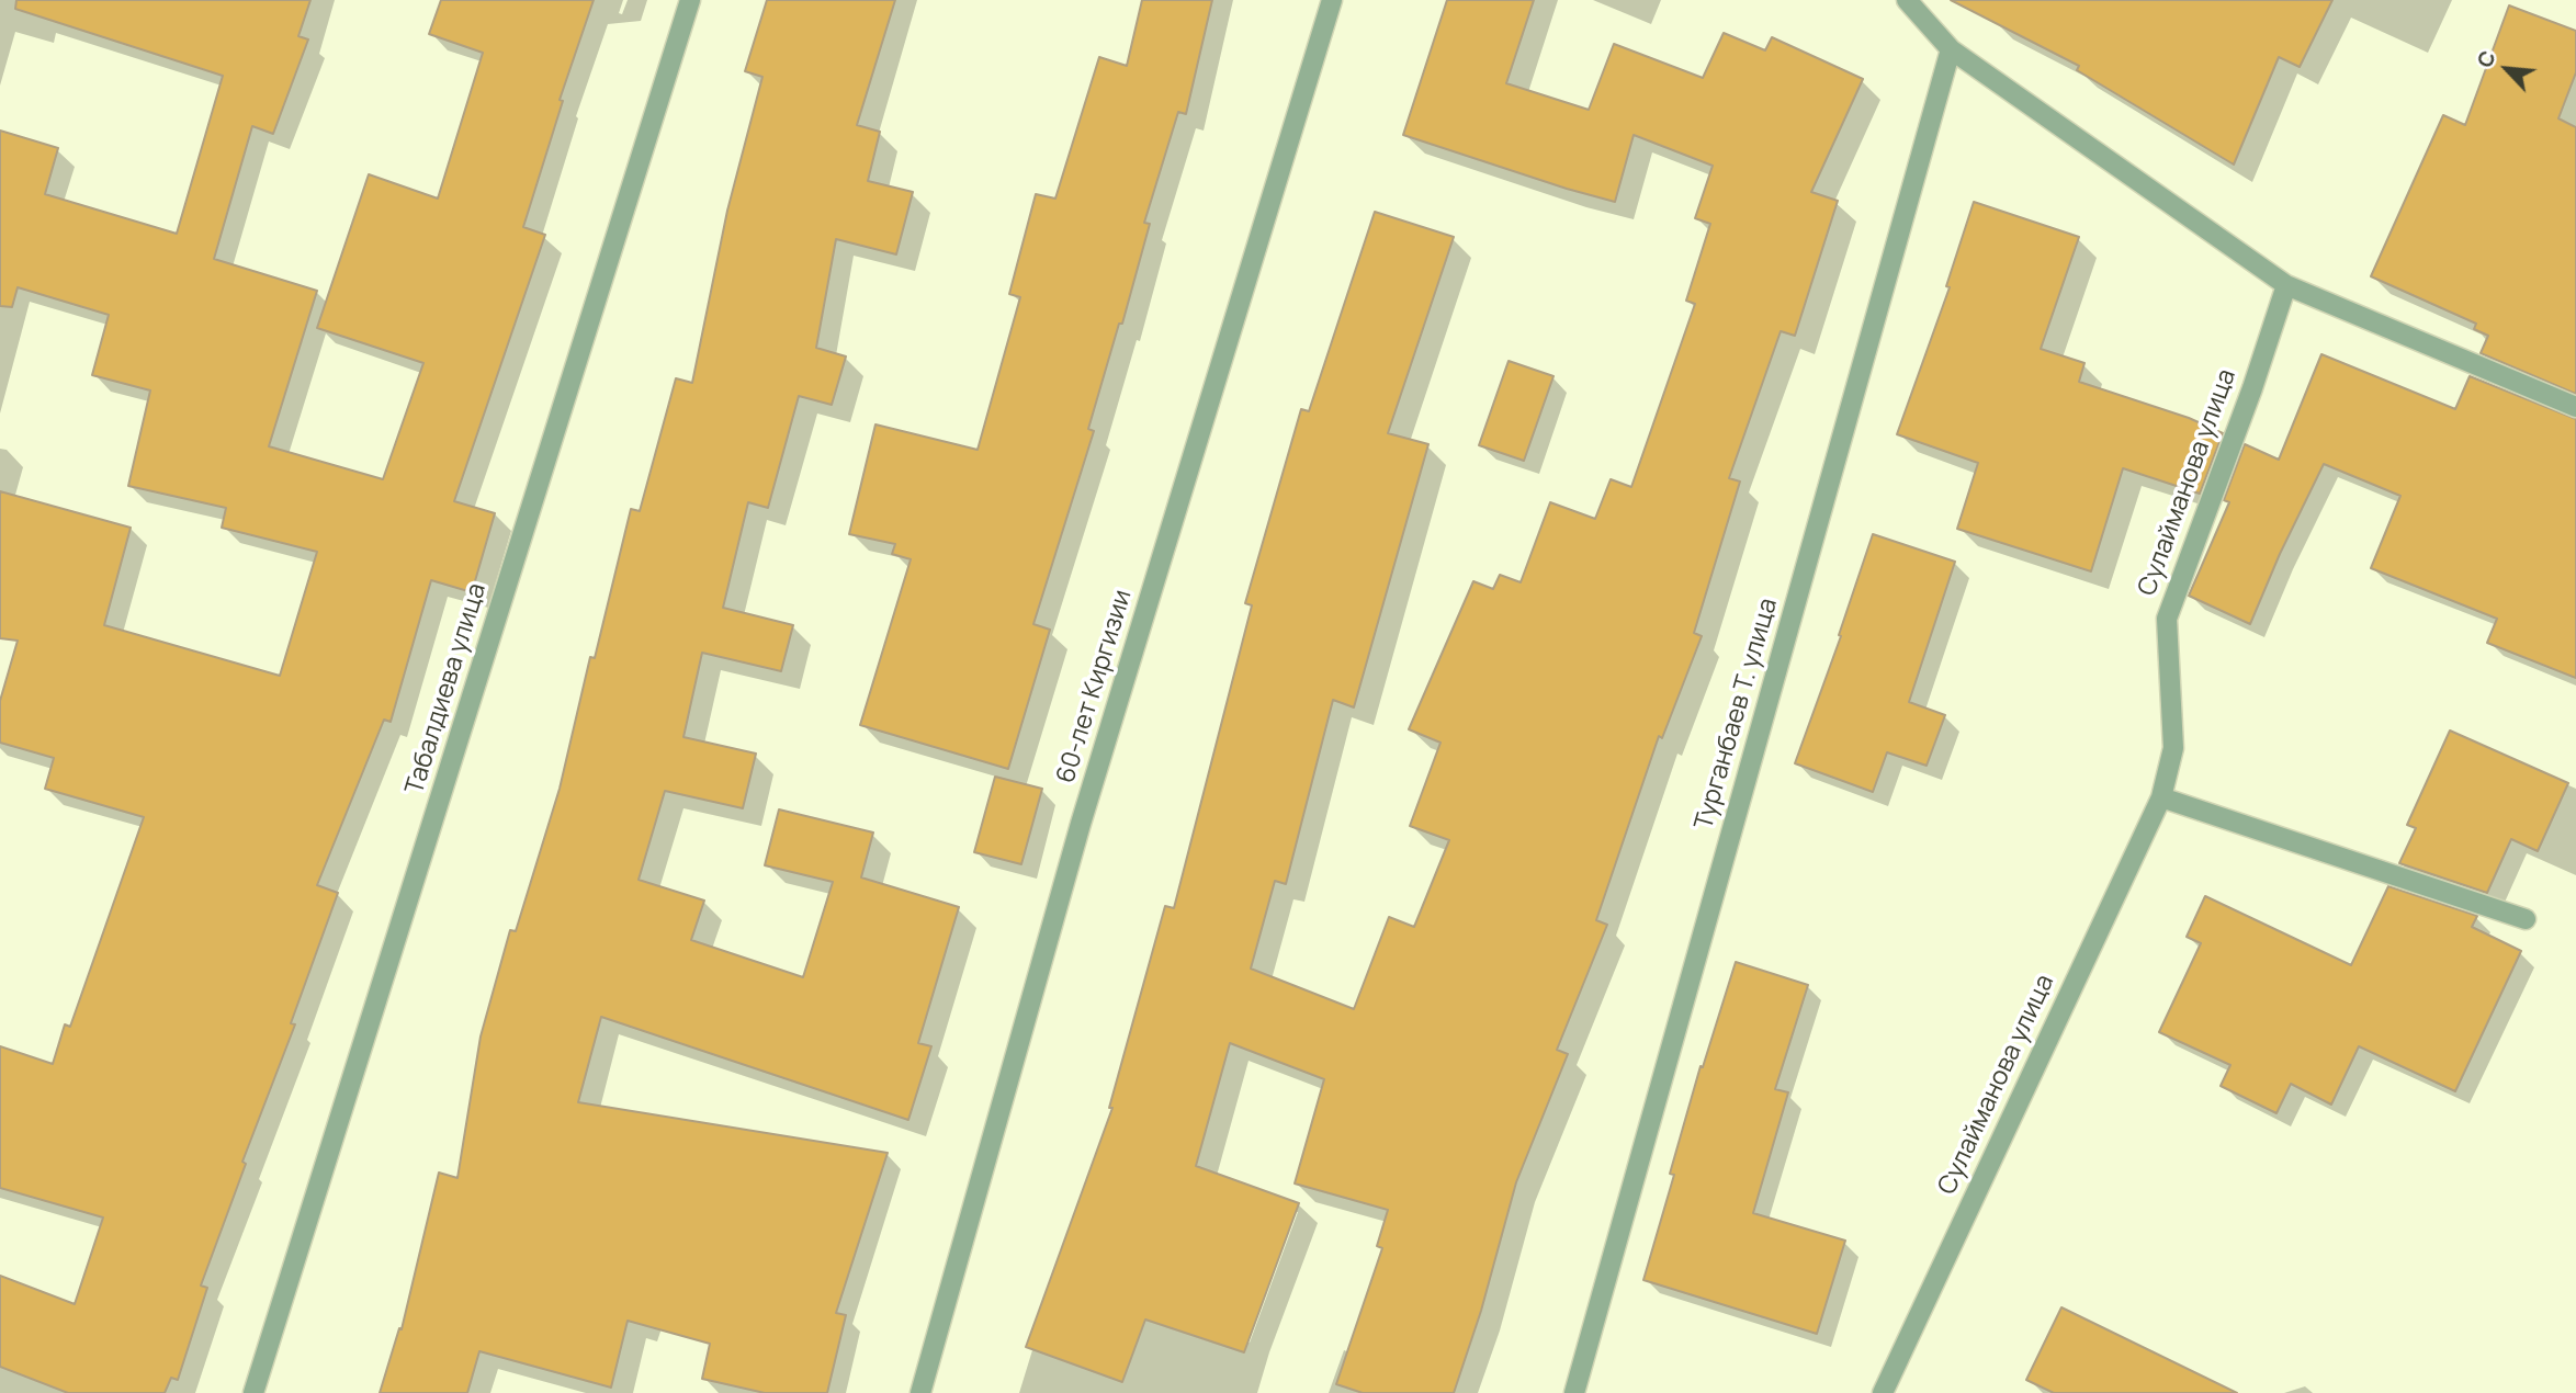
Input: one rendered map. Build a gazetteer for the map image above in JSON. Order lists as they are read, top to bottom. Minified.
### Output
{"streets":{"street":["Сулайманова улица","60-лет Киргизии","Табалдиева улица","Турганбаев Т. улица"]},"north":"top left"}
